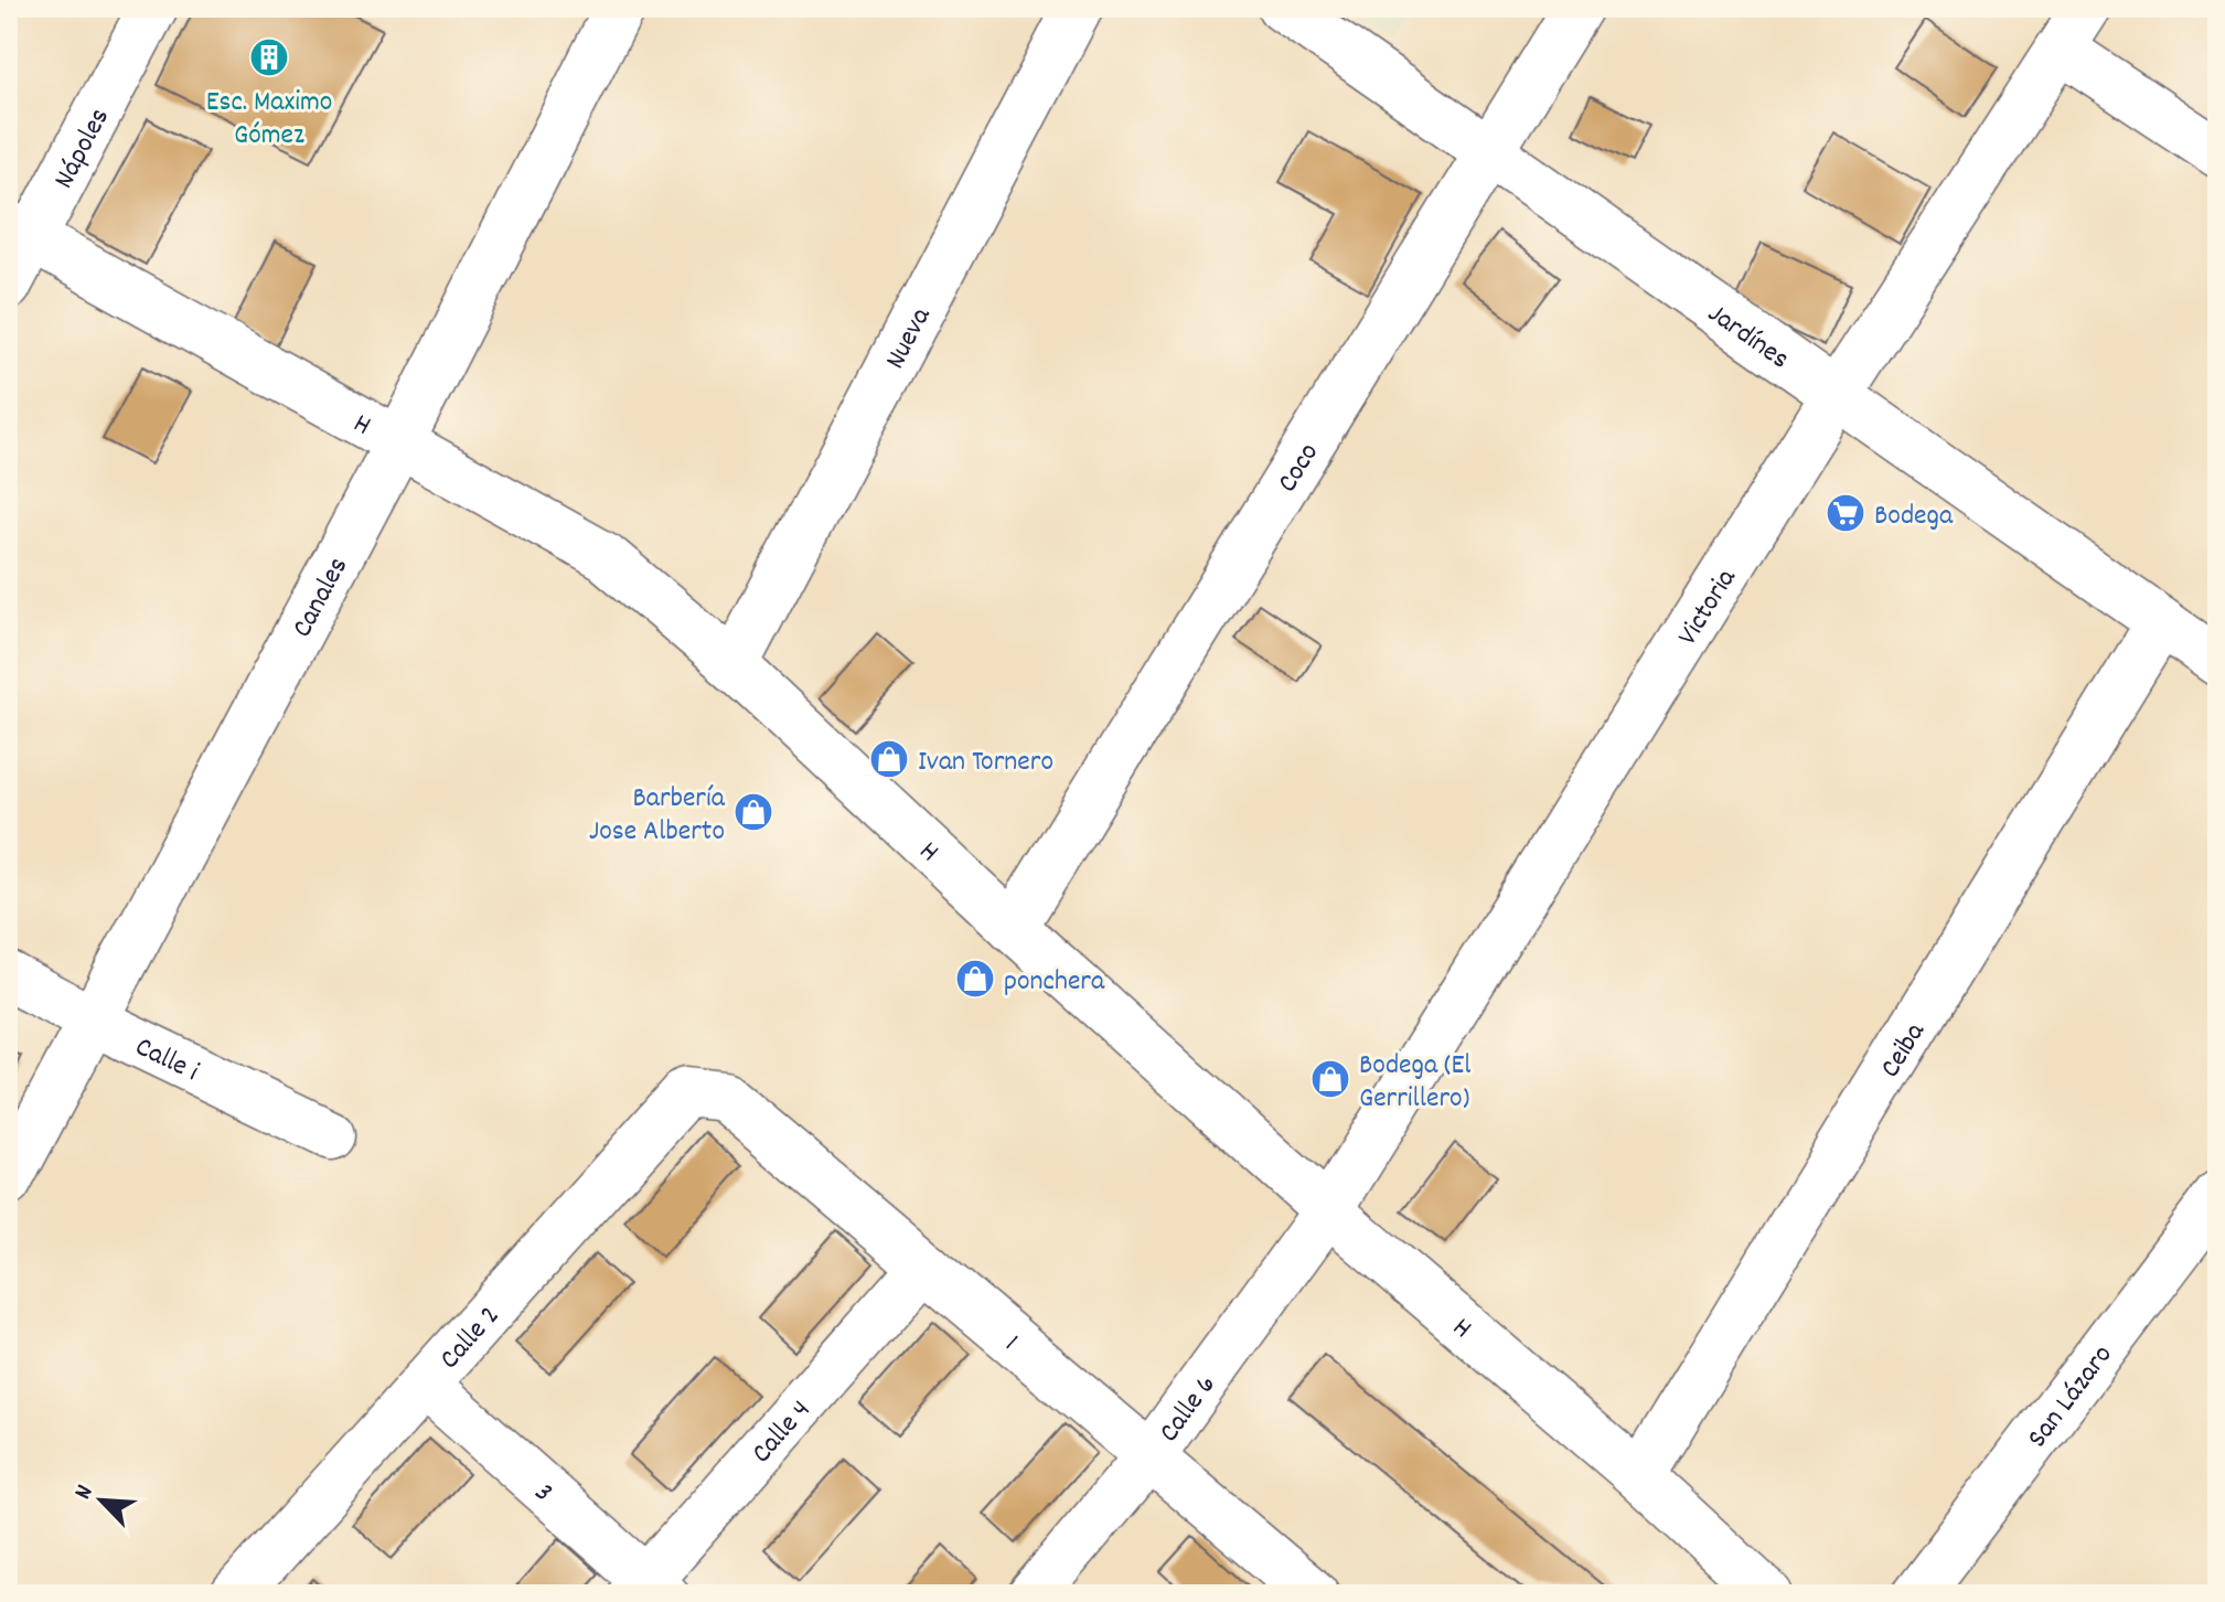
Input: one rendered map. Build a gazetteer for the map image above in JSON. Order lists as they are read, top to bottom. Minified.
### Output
{"streets":{"street":["Nápoles","Jardínes","Nueva","H","Coco","Canales","Victoria","Ceiba","Calle i","Calle 2","1","San Lázaro","Calle 6","Calle 4","3"]},"crossings":[["Nápoles","H"],["Jardínes","Coco"],["Jardínes","Victoria"],["Jardínes","Ceiba"],["Nueva","H"],["H","Coco"],["H","Canales"],["H","Victoria"],["H","Ceiba"],["H","Calle 6"],["Canales","Calle i"],["Victoria","Calle 6"],["Calle 2","1"],["Calle 2","3"],["1","Calle 6"],["1","Calle 4"],["Calle 4","3"]],"places":{"building":["Esc. Maximo Gómez"],"supermarket":["Bodega"],"shop":["Ivan Tornero","Barbería Jose Alberto","ponchera","Bodega (El Gerrillero)"]},"north":"top left"}
